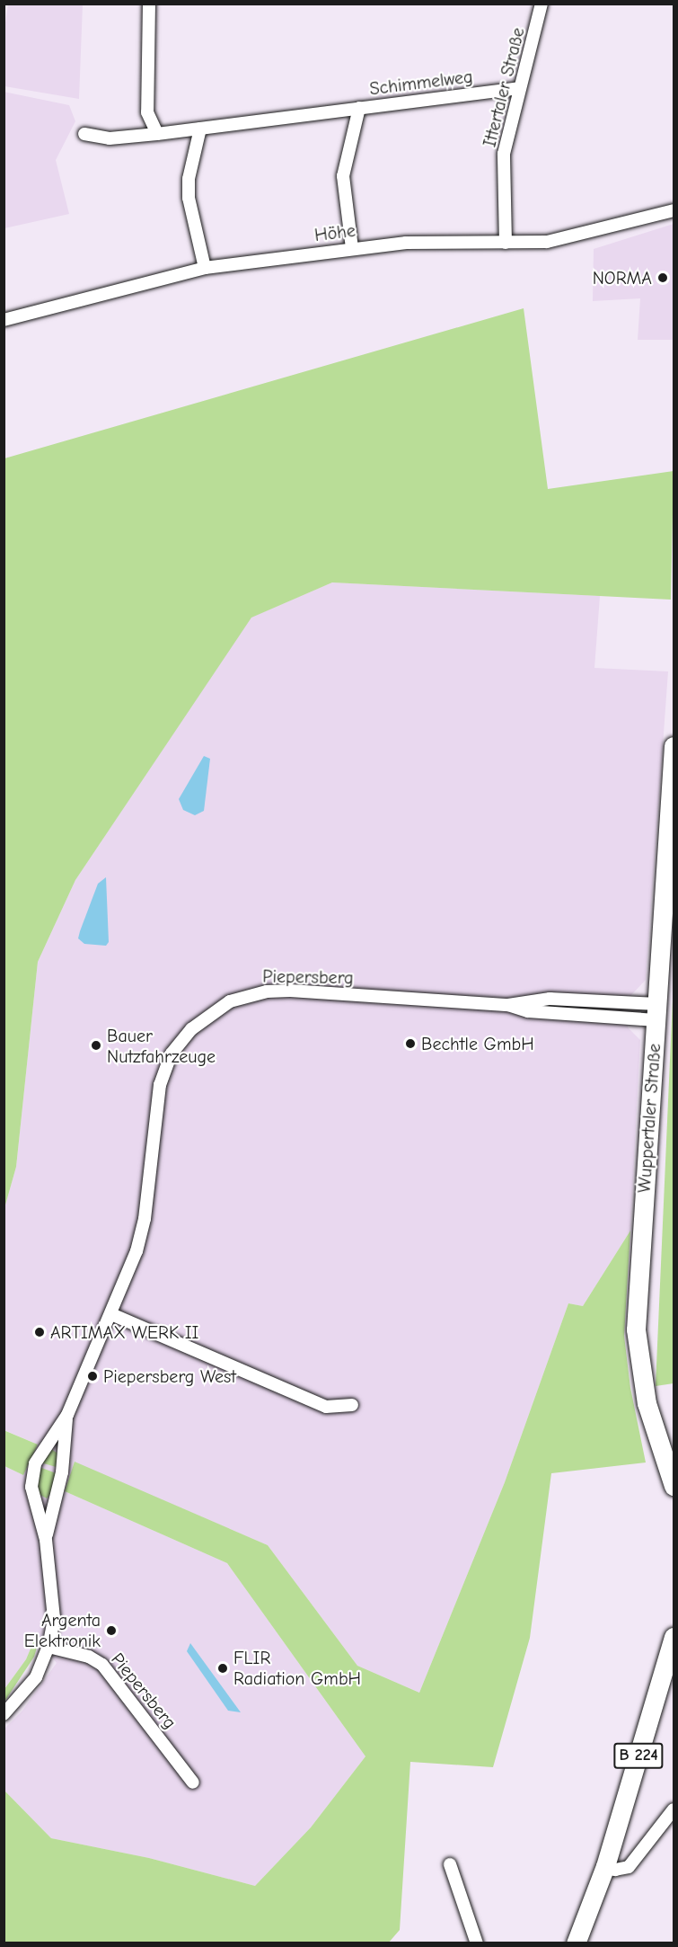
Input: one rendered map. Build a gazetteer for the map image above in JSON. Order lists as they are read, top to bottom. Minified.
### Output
{"streets":{"main road":["Wuppertaler Straße","B 224"],"street":["Schimmelweg","Ittertaler Straße","Höhe","Piepersberg"]},"crossings":[["Schimmelweg","Ittertaler Straße"],["Schimmelweg","Höhe"],["Ittertaler Straße","Höhe"],["Piepersberg","Wuppertaler Straße"]],"places":["NORMA","Bechtle GmbH","Bauer Nutzfahrzeuge","ARTIMAX WERK II","Piepersberg West","Argenta Elektronik","FLIR Radiation GmbH"]}
